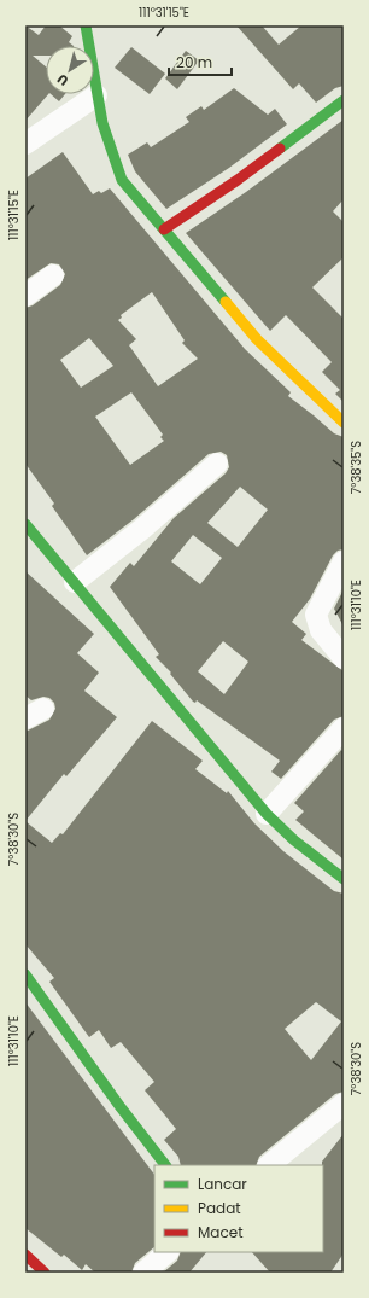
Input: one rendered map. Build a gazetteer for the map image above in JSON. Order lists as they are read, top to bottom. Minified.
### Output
{"legend":["Lancar","Padat","Macet"],"scale_bar":"20 m","north":"bottom left","coordinates":["111°31'15\"E","7°38'35\"S","111°31'10\"E","7°38'30\"S"]}
